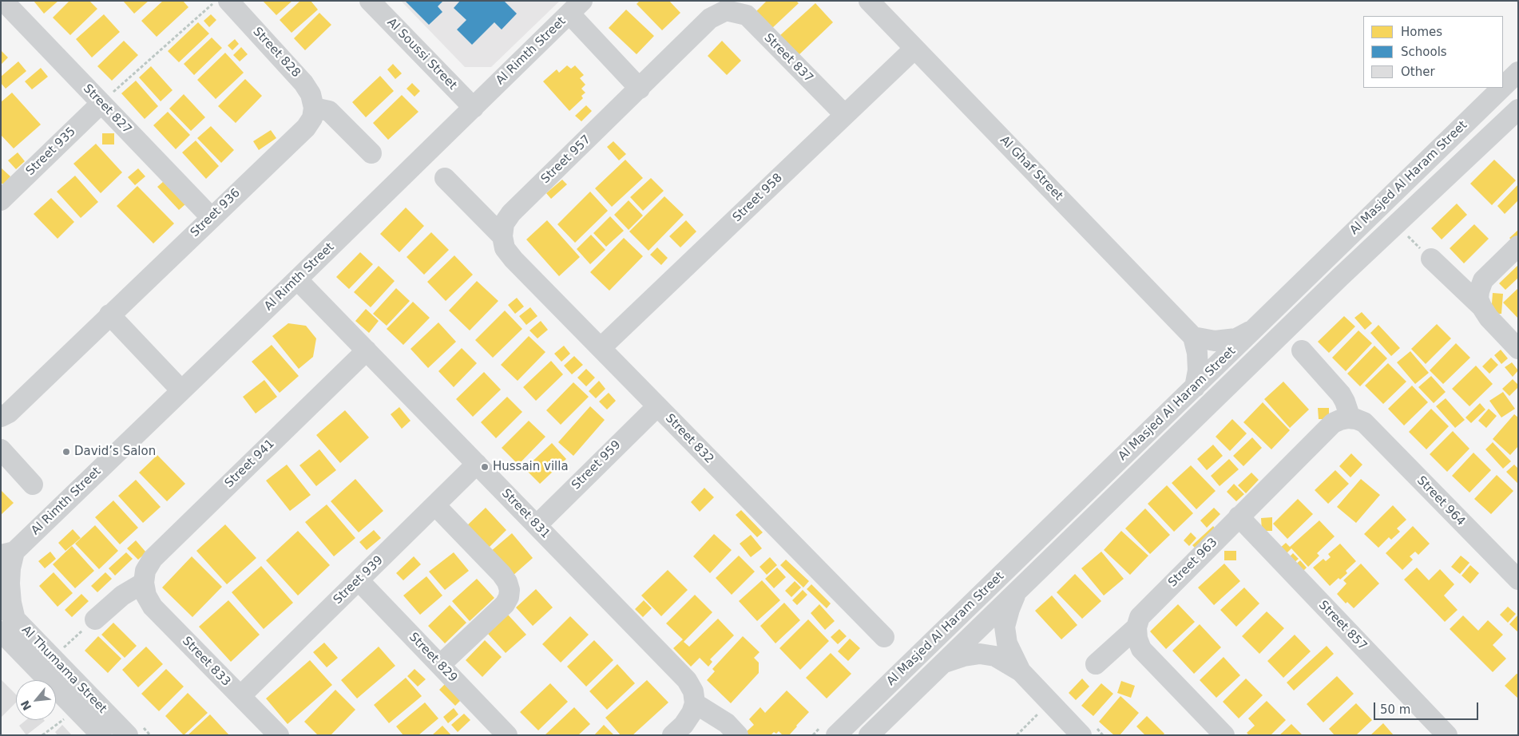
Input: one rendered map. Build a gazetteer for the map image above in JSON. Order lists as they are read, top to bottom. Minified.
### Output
{"streets":{"street":["Al Rimth Street","Street 828","Al Soussi Street","Street 837","Street 827","Street 935","Street 957","Al Ghaf Street","Al Masjed Al Haram Street","Street 958","Street 936","Street 832","Street 941","Street 959","Street 964","Street 831","Street 963","Street 939","Street 857","Street 829","Street 833","Al Thumama Street"]},"crossings":[["Al Rimth Street","Al Soussi Street"],["Al Rimth Street","Street 831"],["Al Rimth Street","Al Thumama Street"],["Street 828","Street 936"],["Street 837","Street 957"],["Street 837","Street 958"],["Street 827","Street 935"],["Street 827","Street 936"],["Street 957","Street 832"],["Al Ghaf Street","Street 958"],["Street 958","Street 832"],["Street 832","Street 959"],["Street 941","Street 831"],["Street 941","Street 833"],["Street 959","Street 831"],["Street 964","Street 963"],["Street 831","Street 939"],["Street 963","Street 857"],["Street 939","Street 829"],["Street 939","Street 833"]],"places":["David’s Salon","Hussain villa"],"legend":["Homes","Schools","Other"],"scale_bar":"50 m","north":"bottom left"}
